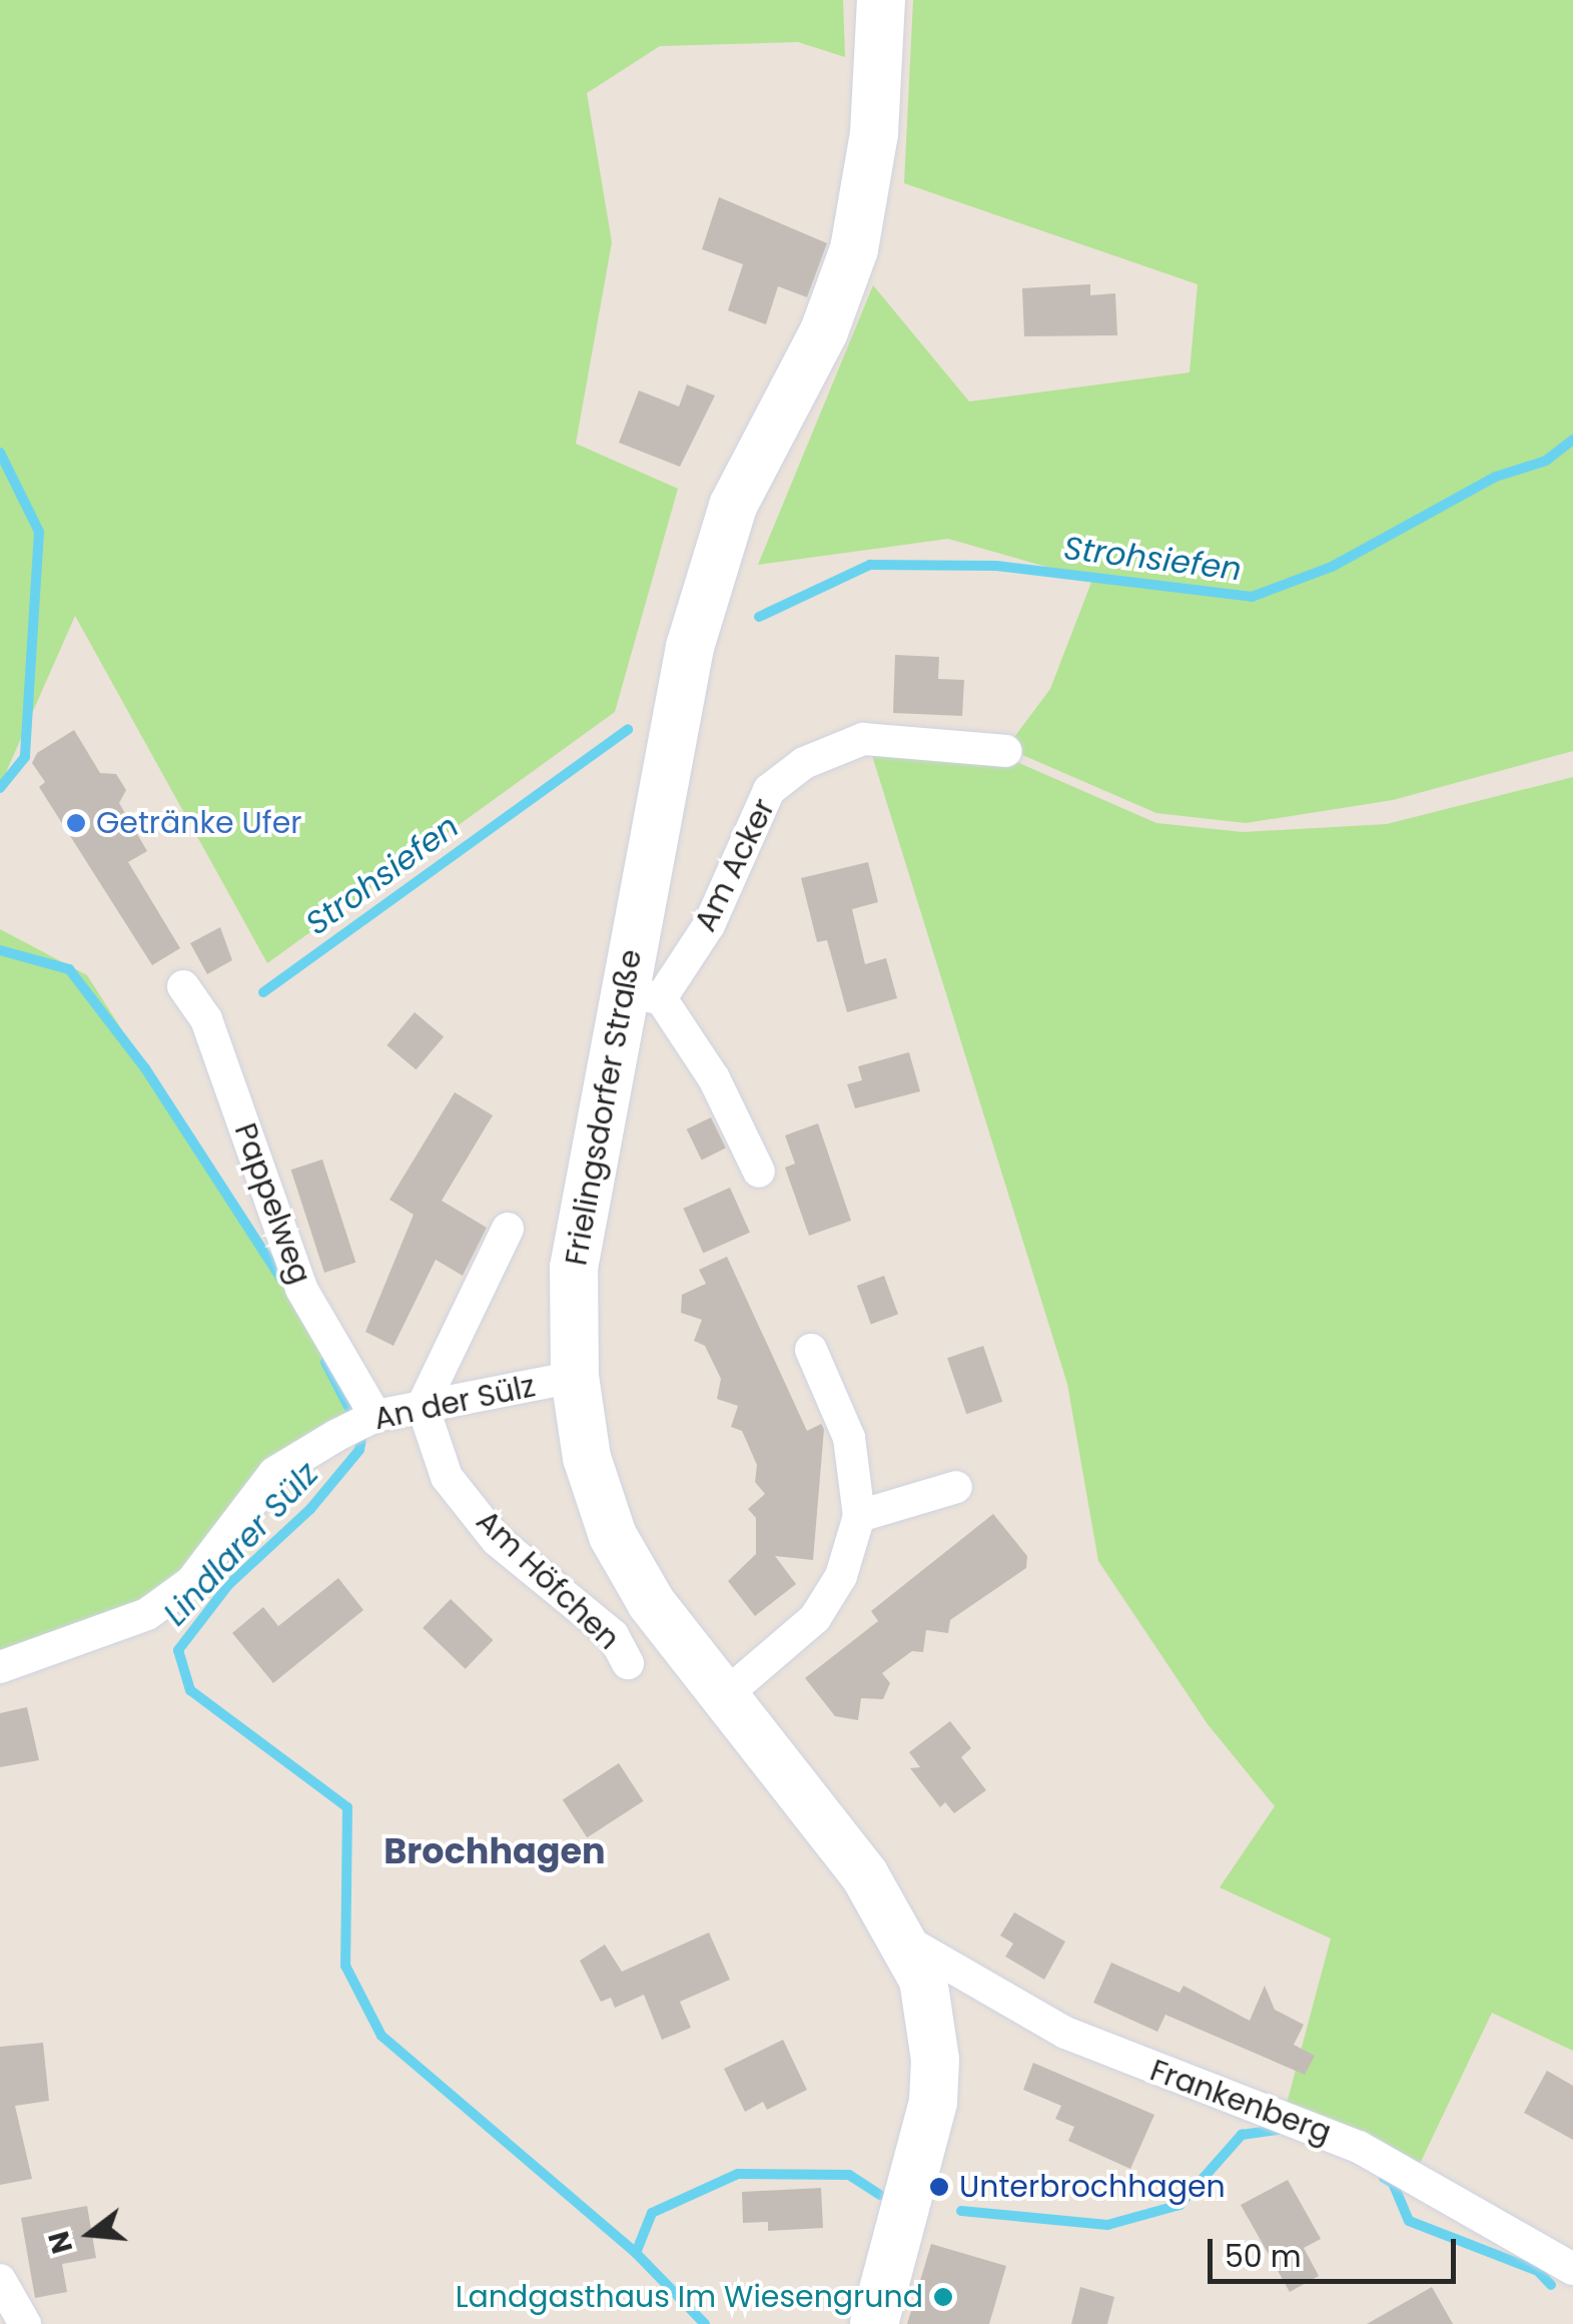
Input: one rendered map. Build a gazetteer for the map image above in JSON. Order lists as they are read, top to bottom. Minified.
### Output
{"streets":{"main road":["Frielingsdorfer Straße"],"street":["Am Acker","Pappelweg","An der Sülz","Am Höfchen","Frankenberg"]},"crossings":[["Am Acker","Frielingsdorfer Straße"],["Frielingsdorfer Straße","An der Sülz"],["Frielingsdorfer Straße","Frankenberg"],["Pappelweg","An der Sülz"],["An der Sülz","Am Höfchen"]],"districts":["Brochhagen"],"water":["Strohsiefen","Lindlarer Sülz"],"places":["Getränke Ufer","Unterbrochhagen","Landgasthaus Im Wiesengrund"],"scale_bar":"50 m","north":"left"}
